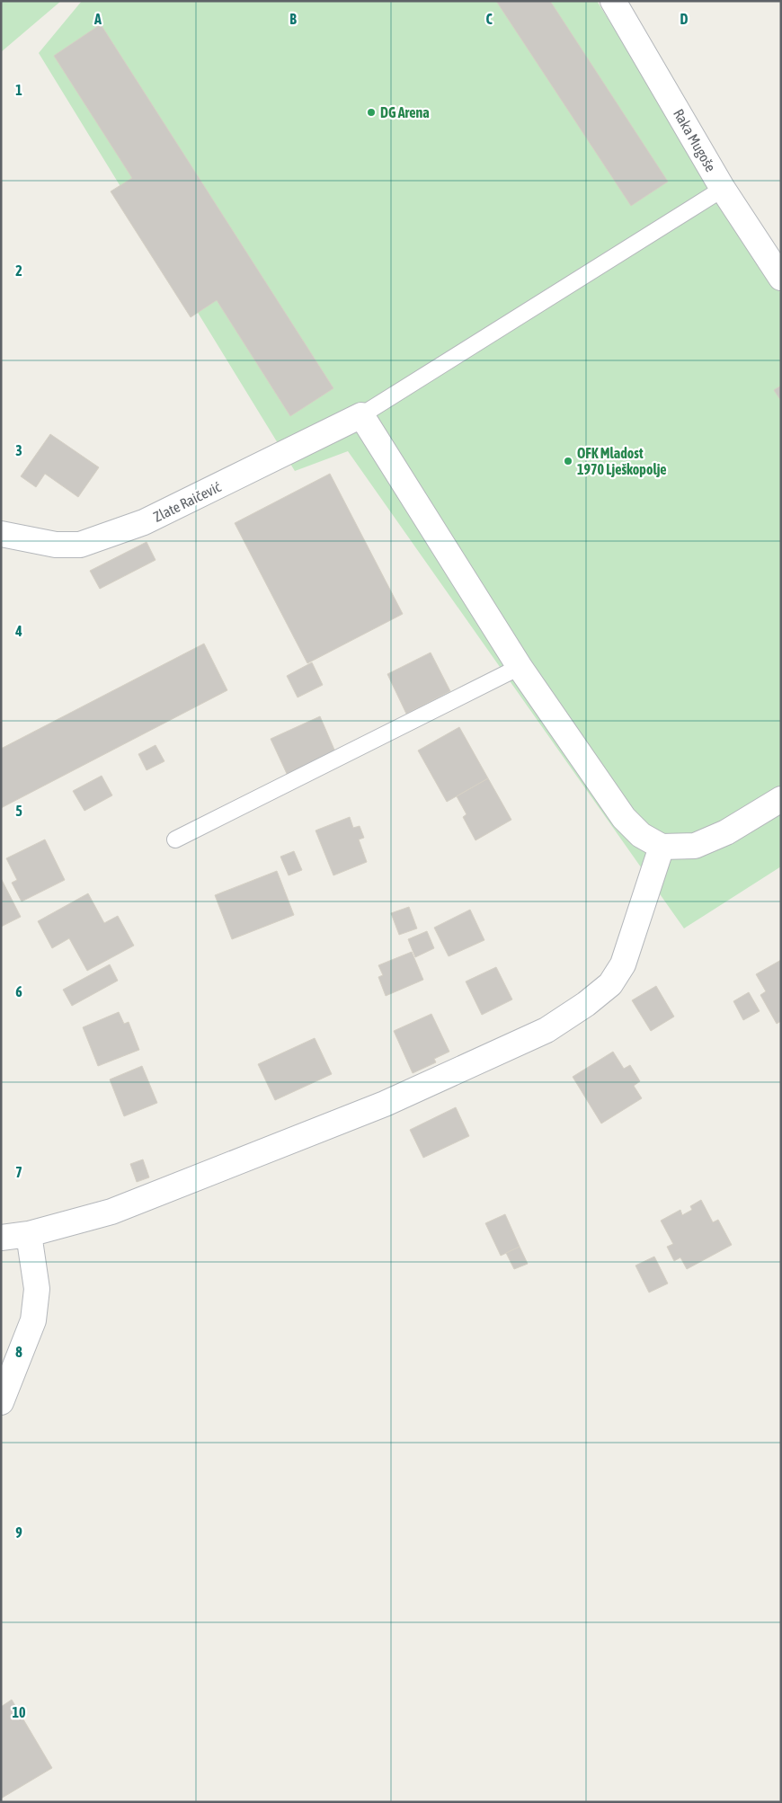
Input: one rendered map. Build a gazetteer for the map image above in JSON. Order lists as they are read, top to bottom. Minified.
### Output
{"streets":{"street":["Raka Mugoše","Zlate Raičević"]},"places":["DG Arena","OFK Mladost 1970 Lješkopolje"],"grid":{"columns":["A","B","C","D"],"rows":["1","2","3","4","5","6","7","8","9","10"]}}
